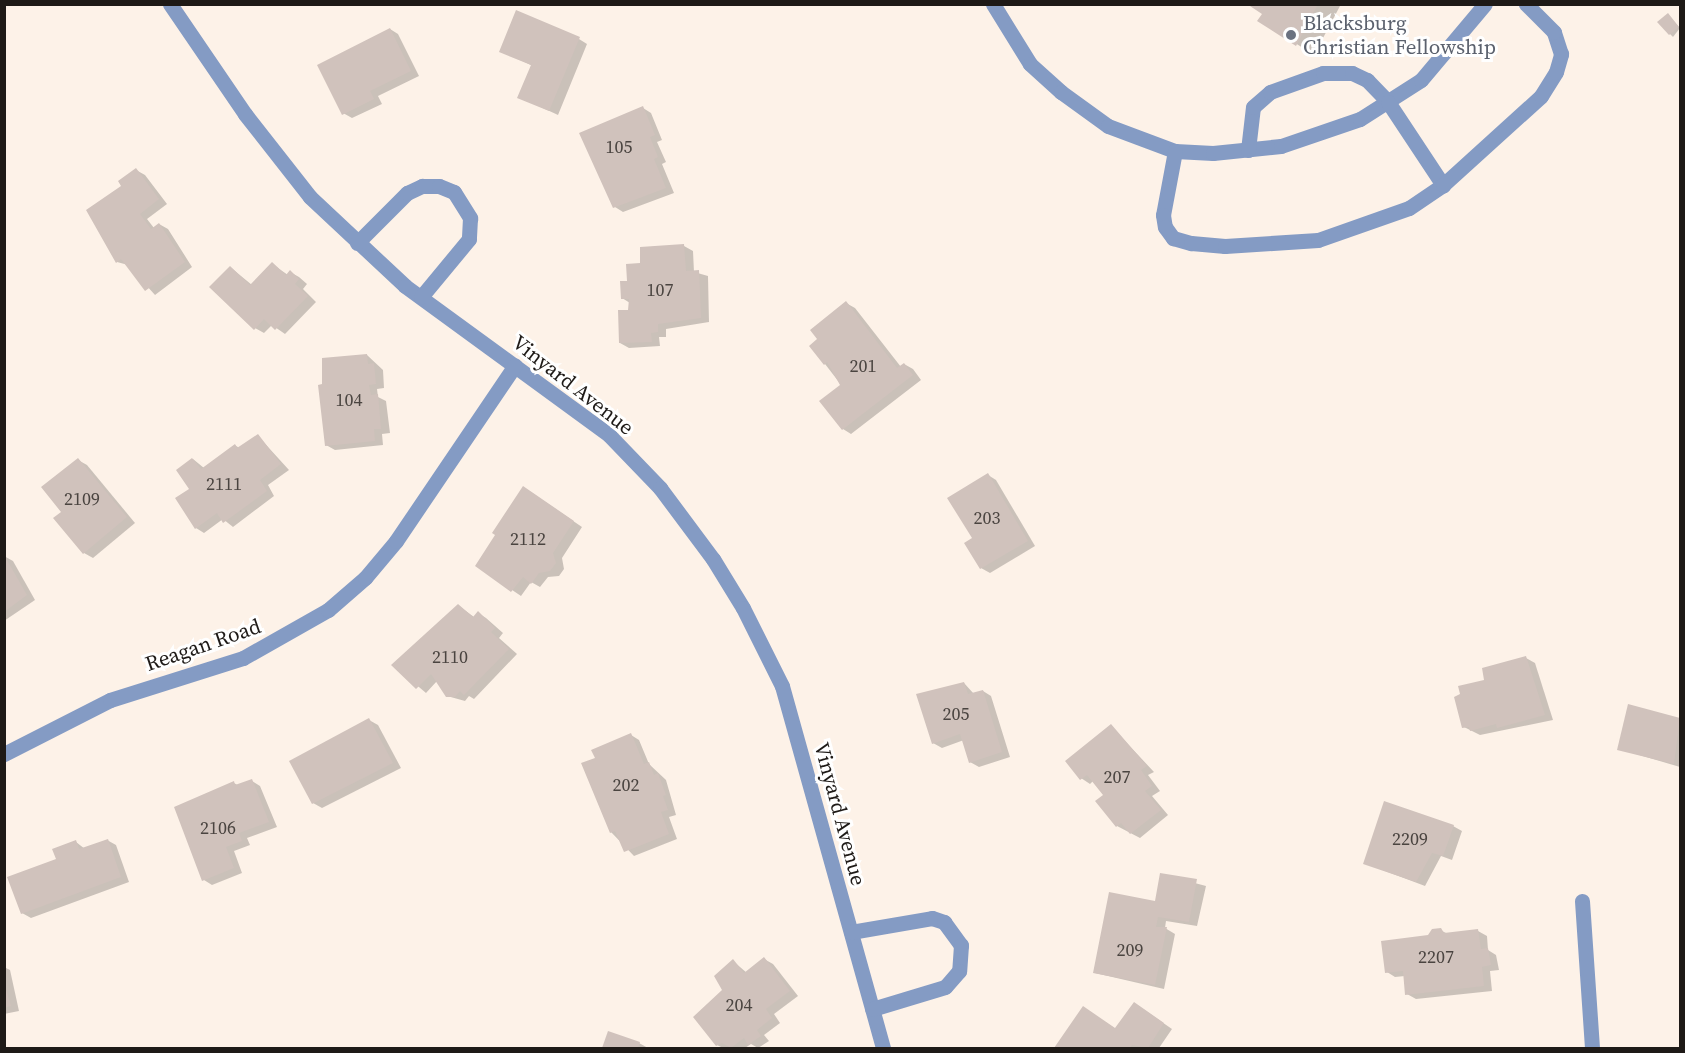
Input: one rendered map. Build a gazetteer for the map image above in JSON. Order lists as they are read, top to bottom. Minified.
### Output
{"streets":{"street":["Vinyard Avenue","Reagan Road"]},"crossings":[["Vinyard Avenue","Reagan Road"]],"places":["Blacksburg Christian Fellowship"],"house_numbers":["105","107","201","104","2111","2109","203","2112","2110","205","207","202","2106","2209","209","2207","204"]}
